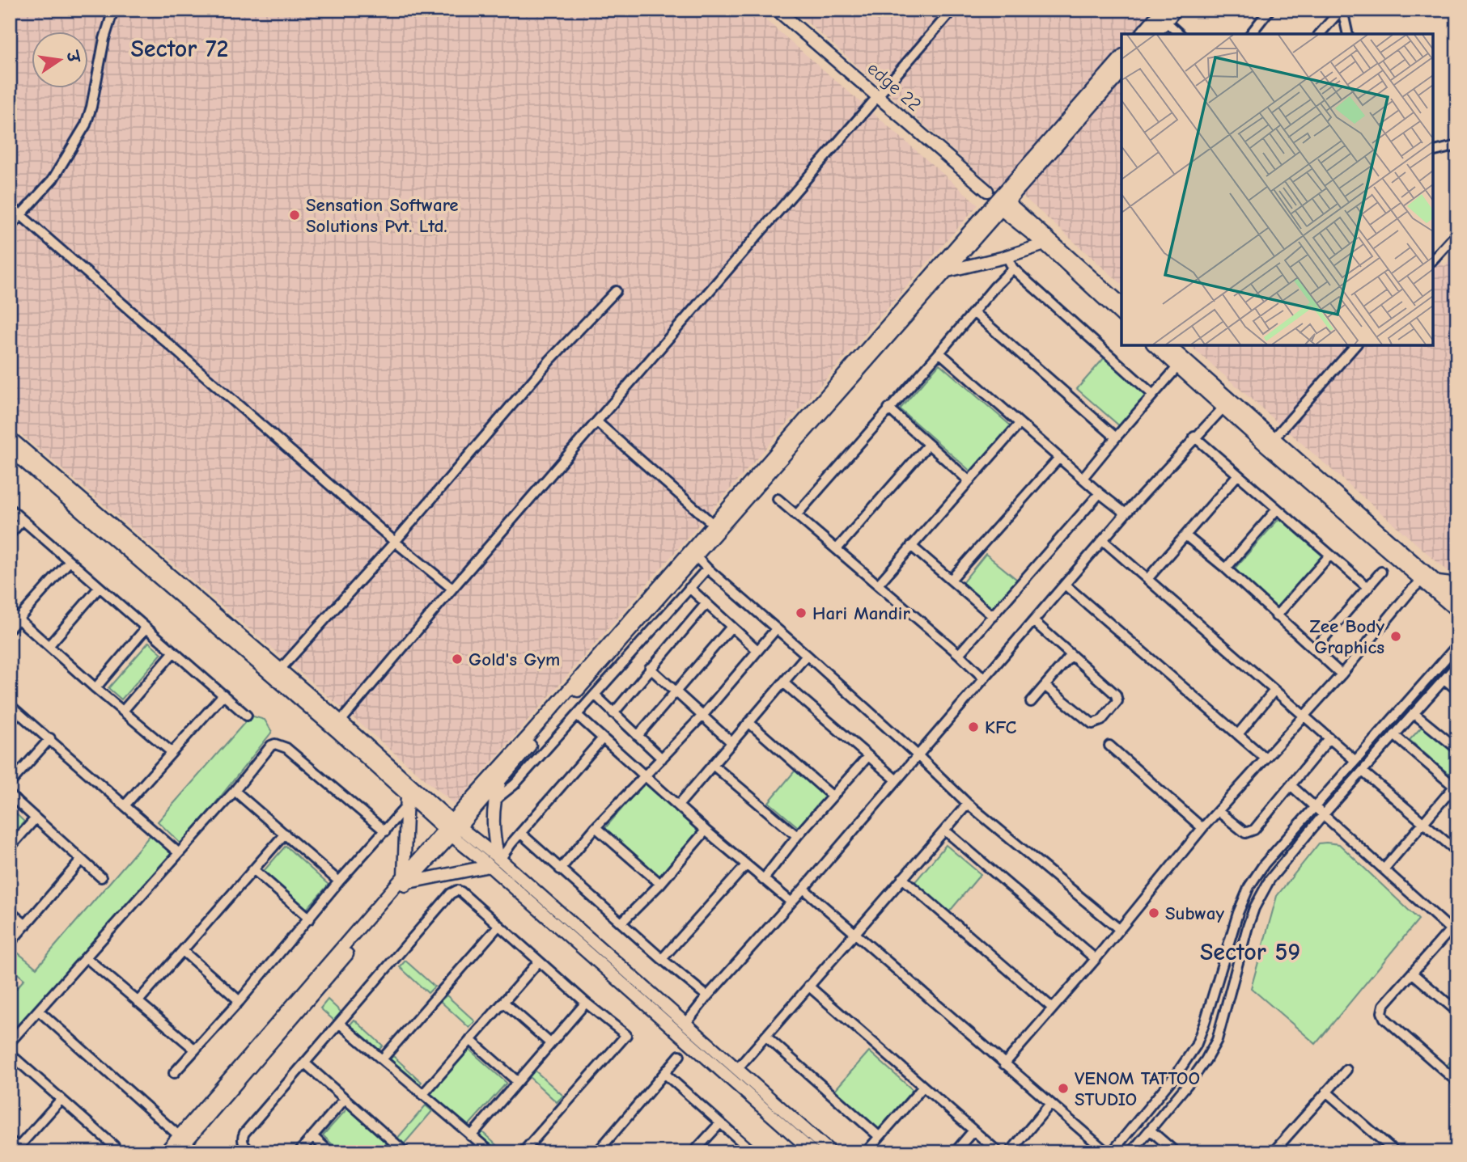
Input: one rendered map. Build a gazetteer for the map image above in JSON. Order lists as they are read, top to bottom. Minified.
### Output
{"streets":{"main road":["edge 22"]},"districts":["Sector 72","Sector 59"],"places":["Sensation Software Solutions Pvt. Ltd.","Hari Mandir","Zee Body Graphics","Gold's Gym","KFC","Subway","VENOM TATTOO STUDIO"],"north":"right"}
